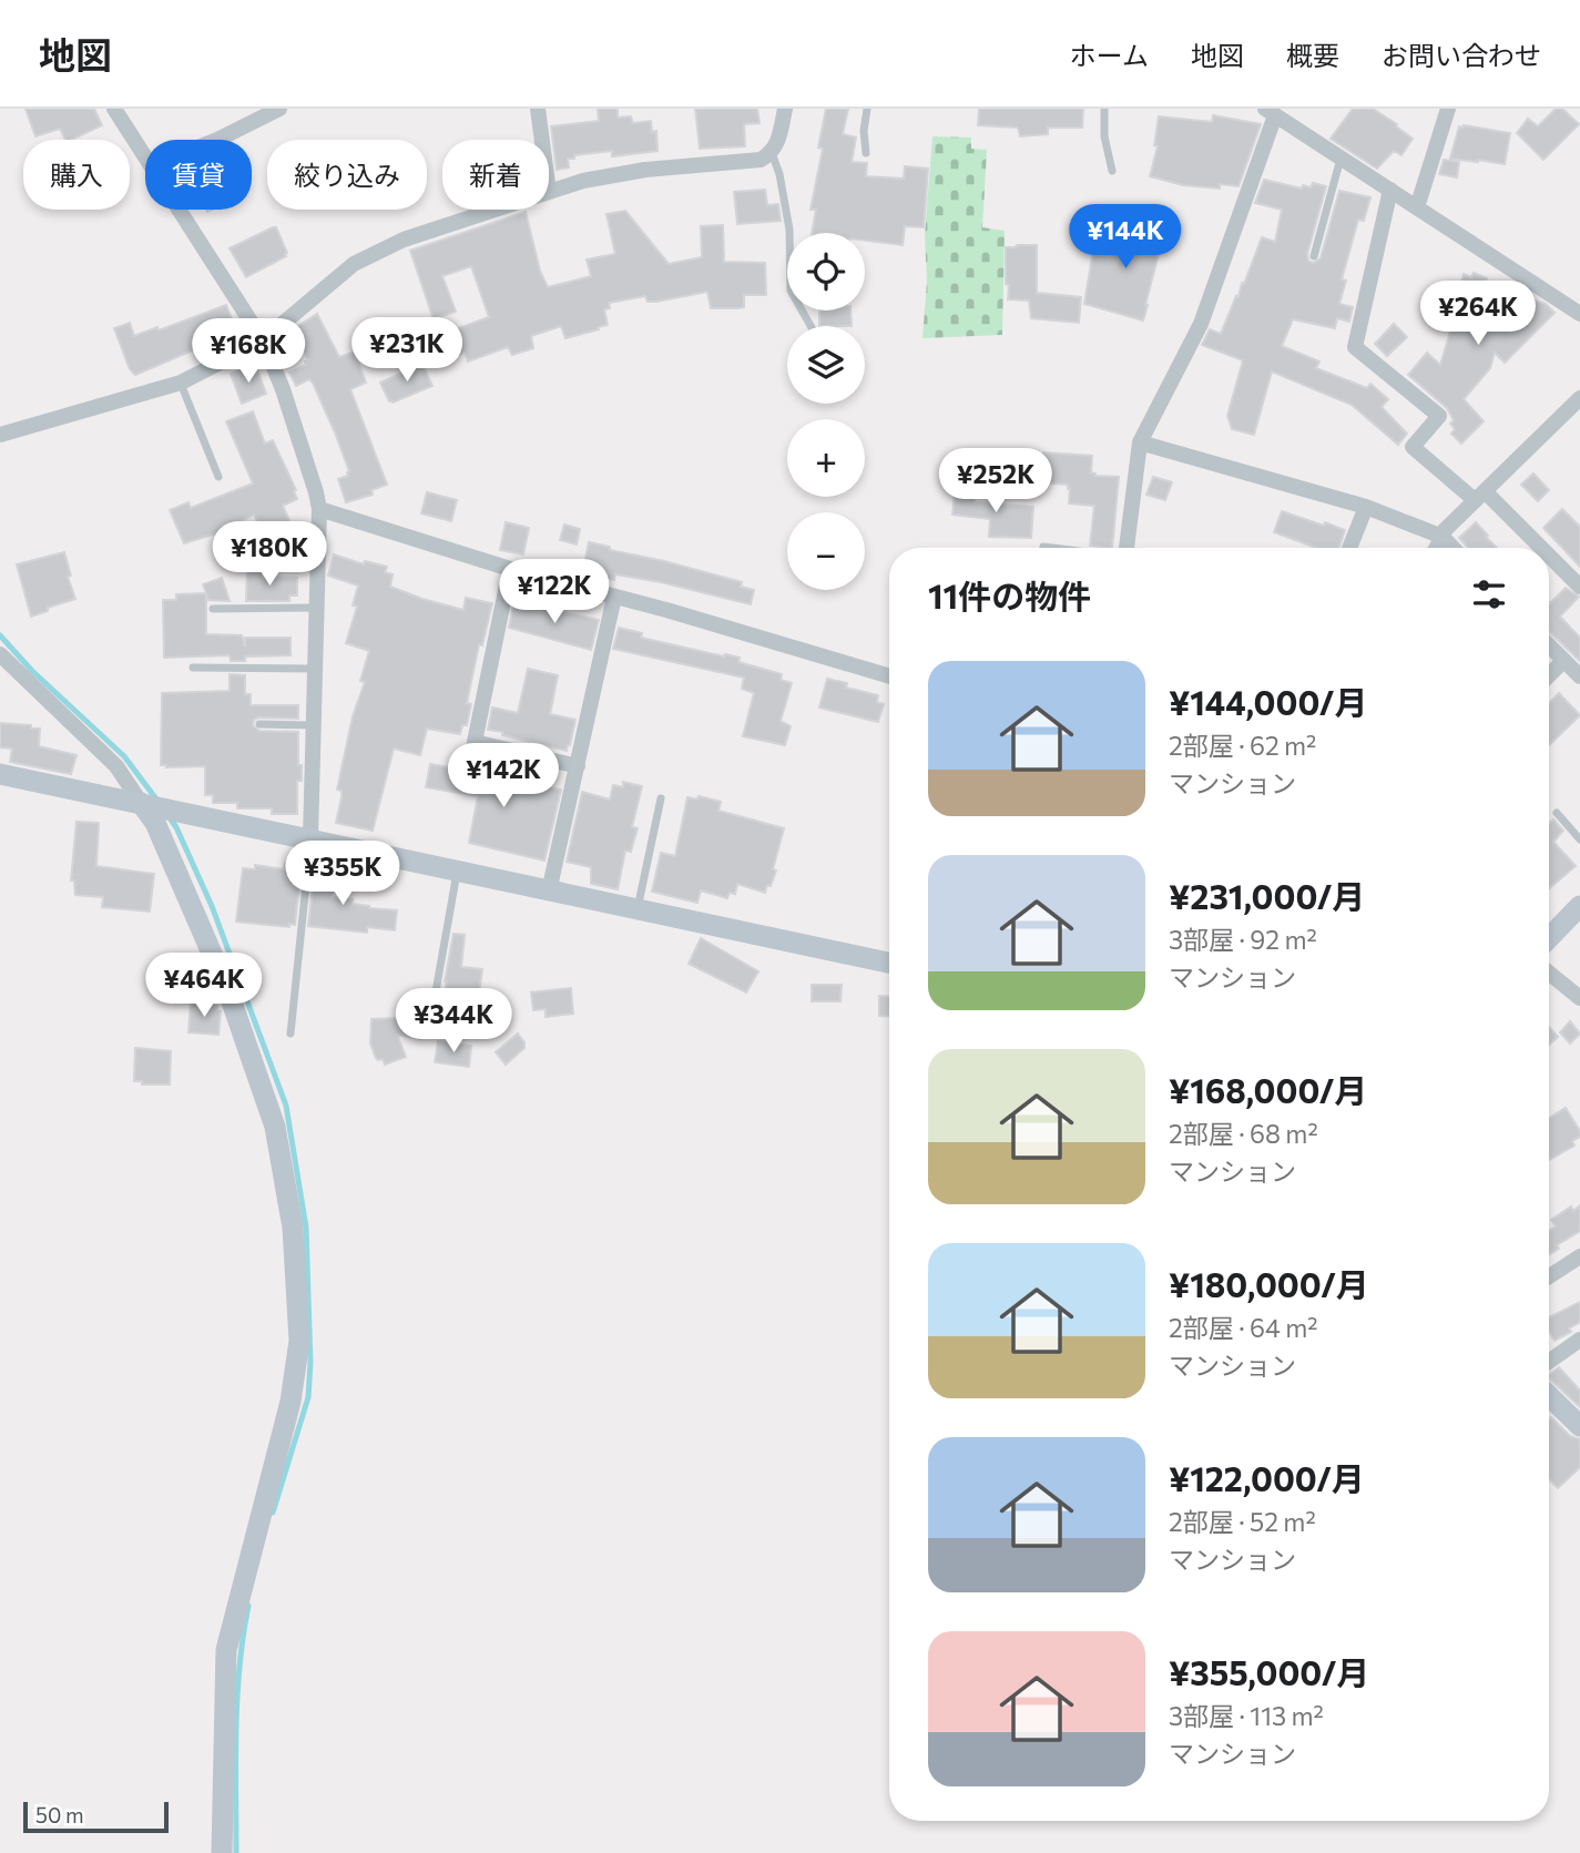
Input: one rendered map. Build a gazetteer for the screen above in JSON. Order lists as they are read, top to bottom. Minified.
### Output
{"scale_bar":"50 m","page":{"header":"地図","nav":["ホーム","地図","概要","お問い合わせ"],"chip":["購入","賃貸","絞り込み","新着"],"price":["¥144K","¥264K","¥231K","¥168K","¥252K","¥180K","¥122K","¥142K","¥355K","¥464K","¥344K"],"map_buttons":["+","−"],"heading":"11件の物件","list":[{"name":"¥144,000/月","note":"2部屋 · 62 m² · マンション"},{"name":"¥231,000/月","note":"3部屋 · 92 m² · マンション"},{"name":"¥168,000/月","note":"2部屋 · 68 m² · マンション"},{"name":"¥180,000/月","note":"2部屋 · 64 m² · マンション"},{"name":"¥122,000/月","note":"2部屋 · 52 m² · マンション"},{"name":"¥355,000/月","note":"3部屋 · 113 m² · マンション"}],"scale":"50 m"}}
